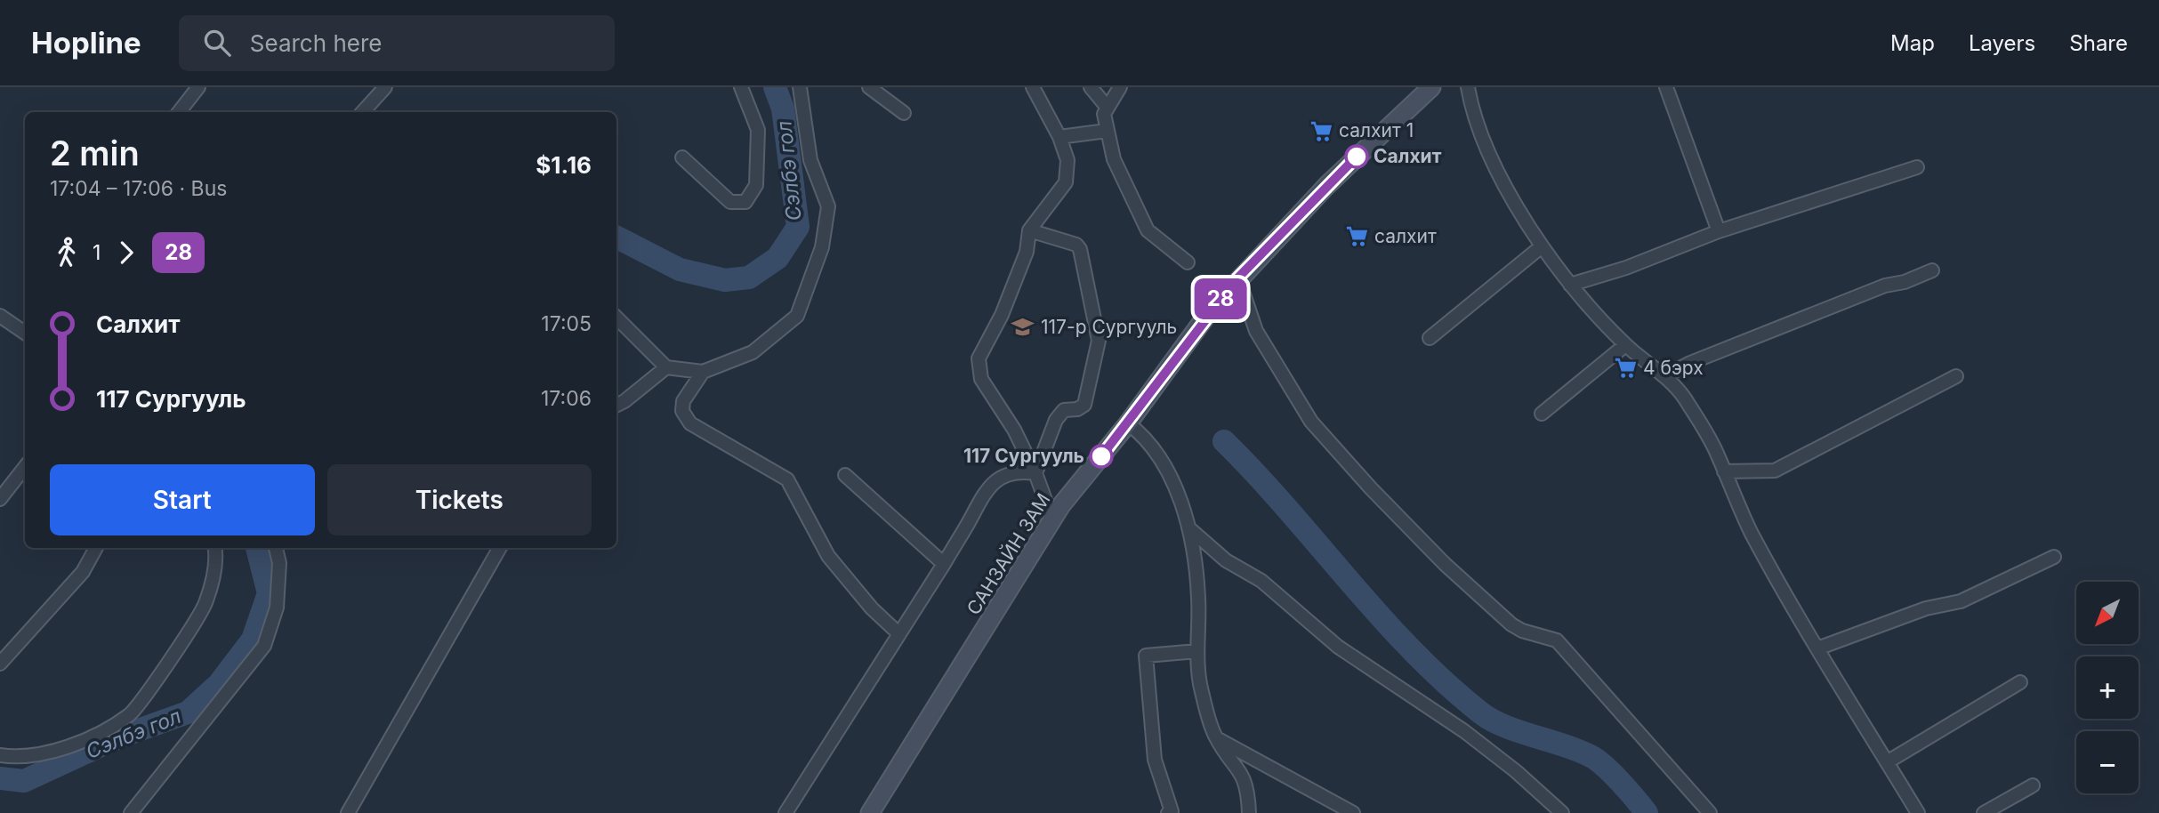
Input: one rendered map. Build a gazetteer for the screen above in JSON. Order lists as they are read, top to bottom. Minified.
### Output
{"streets":{"main road":["САНЗАЙН ЗАМ"]},"water":["Сэлбэ гол"],"places":{"supermarket":["салхит 1","салхит","4 бэрх"],"other":["Салхит","117 Сургууль"],"school or university":["117-р Сургууль"]},"lines":["bus line 28"],"north":"bottom left","page":{"header":"Hopline","search":"Search here","nav":["Map","Layers","Share"],"on_map":"28","heading":["2 min","17:04 – 17:06 · Bus","$1.16"],"legs":["1","28"],"list":[{"name":"Салхит","value":"17:05"},{"name":"117 Сургууль","value":"17:06"}],"buttons":["Start","Tickets"],"map_buttons":["+","−"]}}
